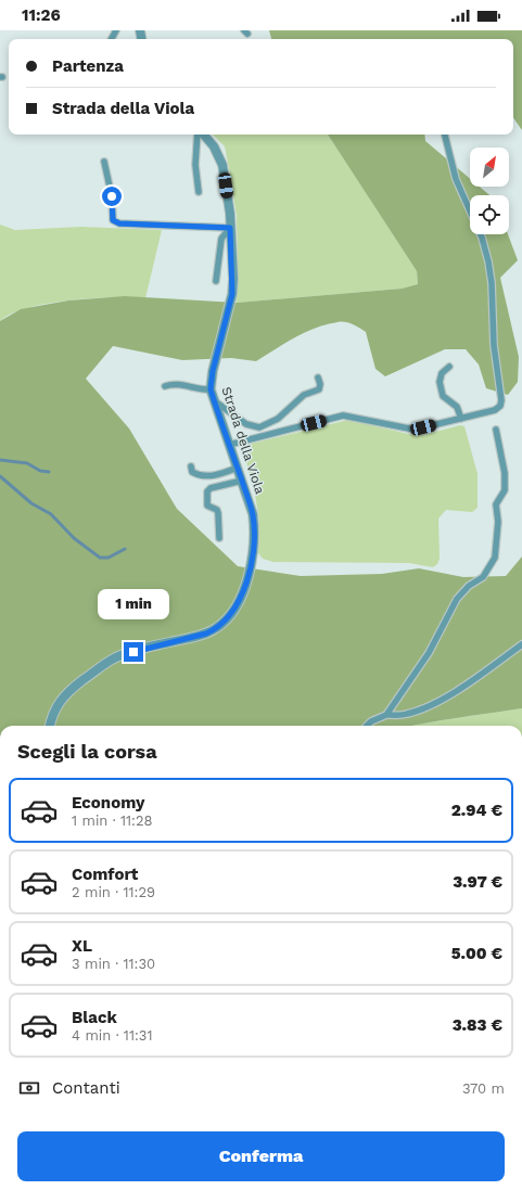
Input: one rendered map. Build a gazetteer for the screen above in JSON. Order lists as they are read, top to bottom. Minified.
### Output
{"streets":{"street":["Strada della Viola"]},"north":"top right","page":{"status":"11:26","banner":["Partenza","Strada della Viola"],"bubble":"1 min","heading":"Scegli la corsa","list":[{"name":"Economy","note":"1 min · 11:28","value":"2.94 €"},{"name":"Comfort","note":"2 min · 11:29","value":"3.97 €"},{"name":"XL","note":"3 min · 11:30","value":"5.00 €"},{"name":"Black","note":"4 min · 11:31","value":"3.83 €"}],"pay":["Contanti","370 m"],"buttons":"Conferma"}}
